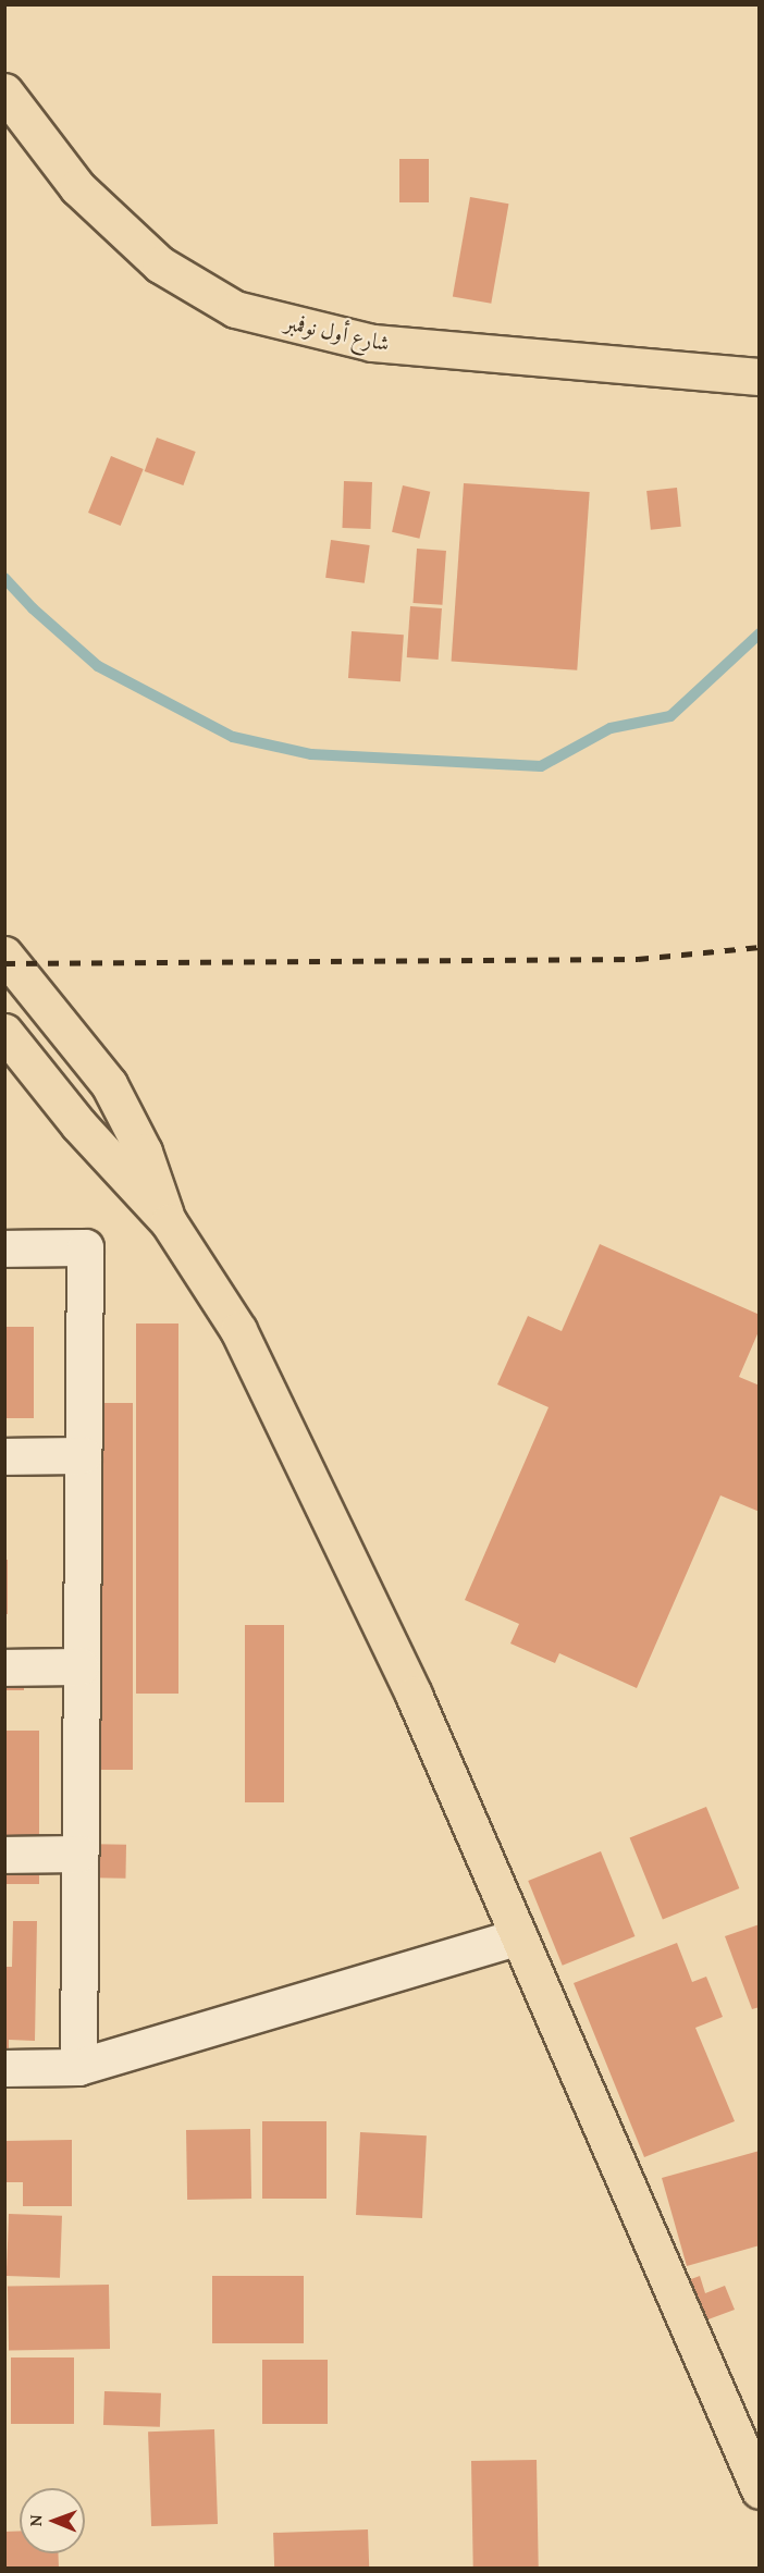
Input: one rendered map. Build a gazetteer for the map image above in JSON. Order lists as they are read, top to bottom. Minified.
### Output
{"streets":{"main road":["شارع أول نوفمبر"]},"north":"left"}
